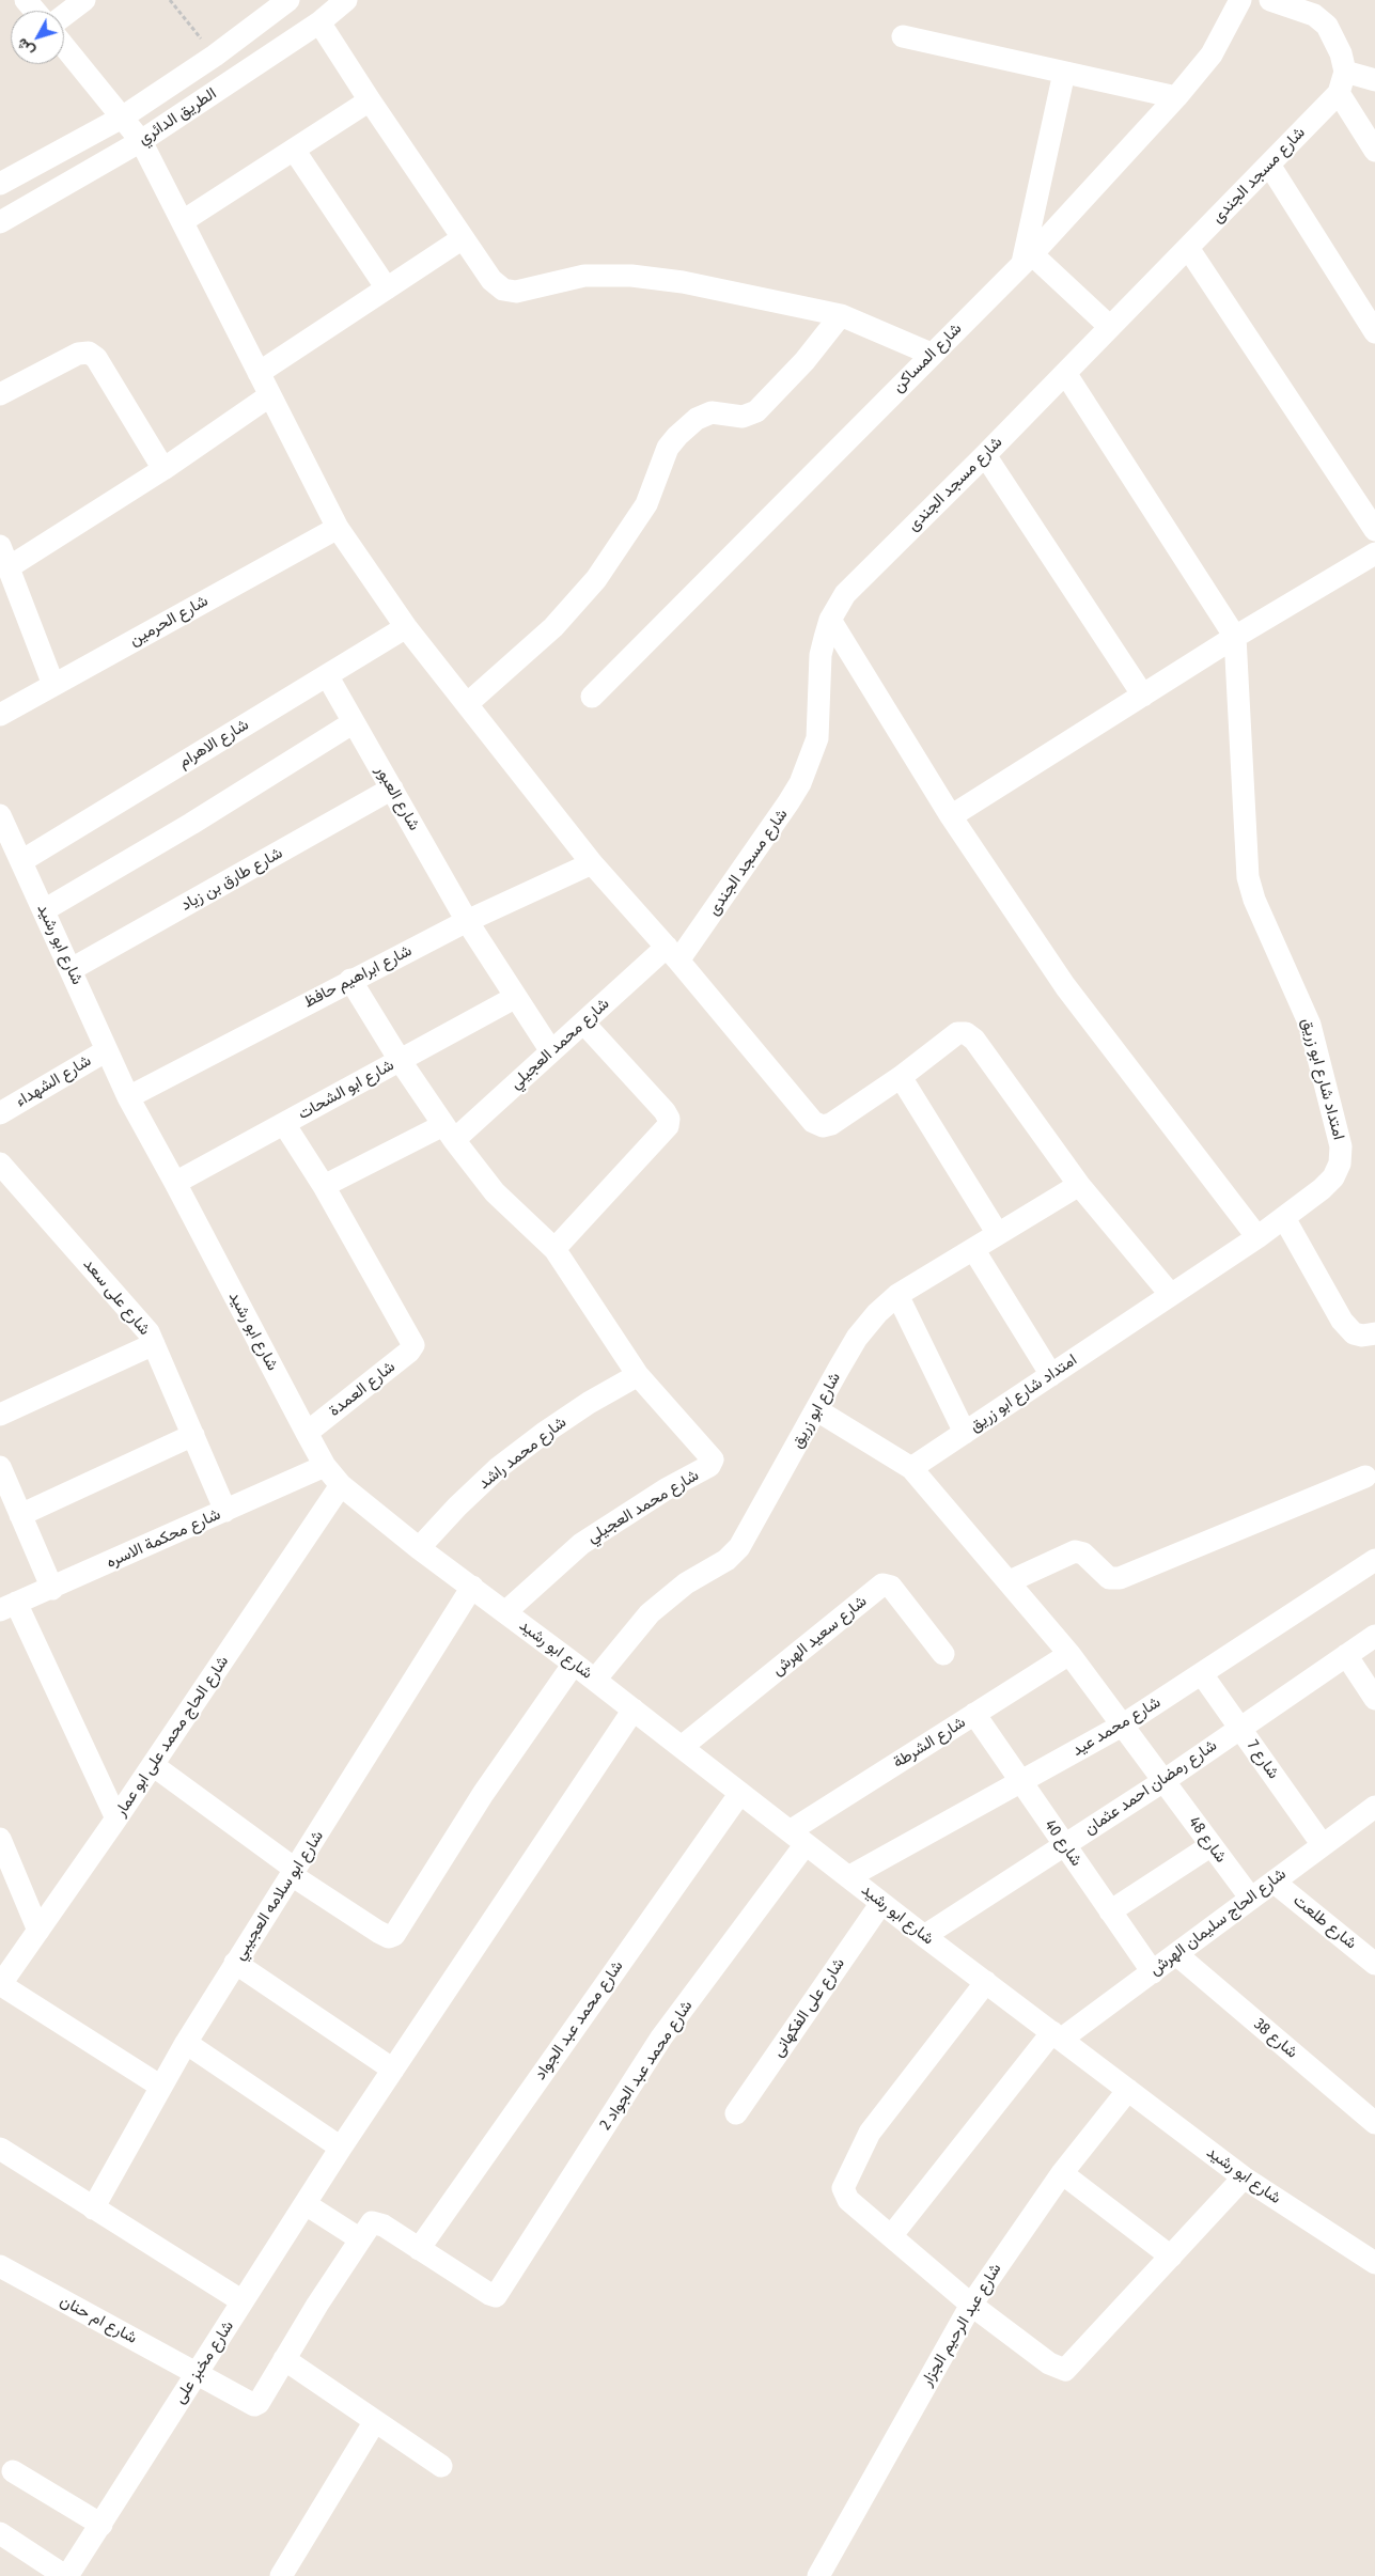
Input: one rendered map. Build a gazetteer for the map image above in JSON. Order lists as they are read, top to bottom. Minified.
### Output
{"streets":{"street":["الطريق الدائري","شارع مسجد الجندى","شارع المساكن","شارع الحرمين","شارع الاهرام","شارع العبور","شارع طارق بن زياد","شارع ابو رشيد","شارع ابراهيم حافظ","شارع محمد العجيلي","امتداد شارع ابو زريق","شارع الشهداء","شارع ابو الشحات","شارع على سعد","شارع العمدة","شارع ابو زريق","شارع محمد راشد","شارع محكمة الاسره","شارع سعيد الهرش","شارع محمد عيد","شارع الحاج محمد على ابو عمار","شارع الشرطة","شارع 7","شارع رمضان احمد عثمان","شارع 48","شارع 40","شارع ابو سلامه العجيبي","شارع الحاج سليمان الهرش","شارع طلعت","شارع على الفكهانى","شارع محمد عبد الجواد","شارع 38","شارع محمد عبد الجواد 2","شارع ام حنان","شارع عبد الرحيم الجزار","شارع مخبز على"]},"crossings":[["شارع مسجد الجندى","شارع محمد العجيلي"],["شارع الاهرام","شارع العبور"],["شارع الاهرام","شارع ابو رشيد"],["شارع العبور","شارع طارق بن زياد"],["شارع العبور","شارع ابراهيم حافظ"],["شارع العبور","شارع محمد العجيلي"],["شارع العبور","شارع ابو الشحات"],["شارع طارق بن زياد","شارع ابو رشيد"],["شارع ابو رشيد","شارع ابراهيم حافظ"],["شارع ابو رشيد","شارع محمد العجيلي"],["شارع ابو رشيد","شارع الشهداء"],["شارع ابو رشيد","شارع ابو الشحات"],["شارع ابو رشيد","شارع العمدة"],["شارع ابو رشيد","شارع ابو زريق"],["شارع ابو رشيد","شارع محمد راشد"],["شارع ابو رشيد","شارع محكمة الاسره"],["شارع ابو رشيد","شارع سعيد الهرش"],["شارع ابو رشيد","شارع محمد عيد"],["شارع ابو رشيد","شارع الحاج محمد على ابو عمار"],["شارع ابو رشيد","شارع الشرطة"],["شارع ابو رشيد","شارع رمضان احمد عثمان"],["شارع ابو رشيد","شارع ابو سلامه العجيبي"],["شارع ابو رشيد","شارع الحاج سليمان الهرش"],["شارع ابو رشيد","شارع على الفكهانى"],["شارع ابو رشيد","شارع محمد عبد الجواد"],["شارع ابو رشيد","شارع محمد عبد الجواد 2"],["شارع ابو رشيد","شارع عبد الرحيم الجزار"],["شارع ابو رشيد","شارع مخبز على"],["شارع محمد العجيلي","شارع العمدة"],["شارع محمد العجيلي","شارع محمد راشد"],["امتداد شارع ابو زريق","شارع 48"],["شارع على سعد","شارع محكمة الاسره"],["شارع ابو زريق","شارع 48"],["شارع محمد عيد","شارع 7"],["شارع محمد عيد","شارع 48"],["شارع محمد عيد","شارع 40"],["شارع الشرطة","شارع 48"],["شارع الشرطة","شارع 40"],["شارع الشرطة","شارع محمد عبد الجواد 2"],["شارع 7","شارع رمضان احمد عثمان"],["شارع 7","شارع الحاج سليمان الهرش"],["شارع رمضان احمد عثمان","شارع 48"],["شارع رمضان احمد عثمان","شارع 40"],["شارع 48","شارع الحاج سليمان الهرش"],["شارع 40","شارع الحاج سليمان الهرش"],["شارع الحاج سليمان الهرش","شارع طلعت"],["شارع الحاج سليمان الهرش","شارع 38"],["شارع محمد عبد الجواد","شارع محمد عبد الجواد 2"],["شارع ام حنان","شارع مخبز على"]],"north":"bottom left"}
